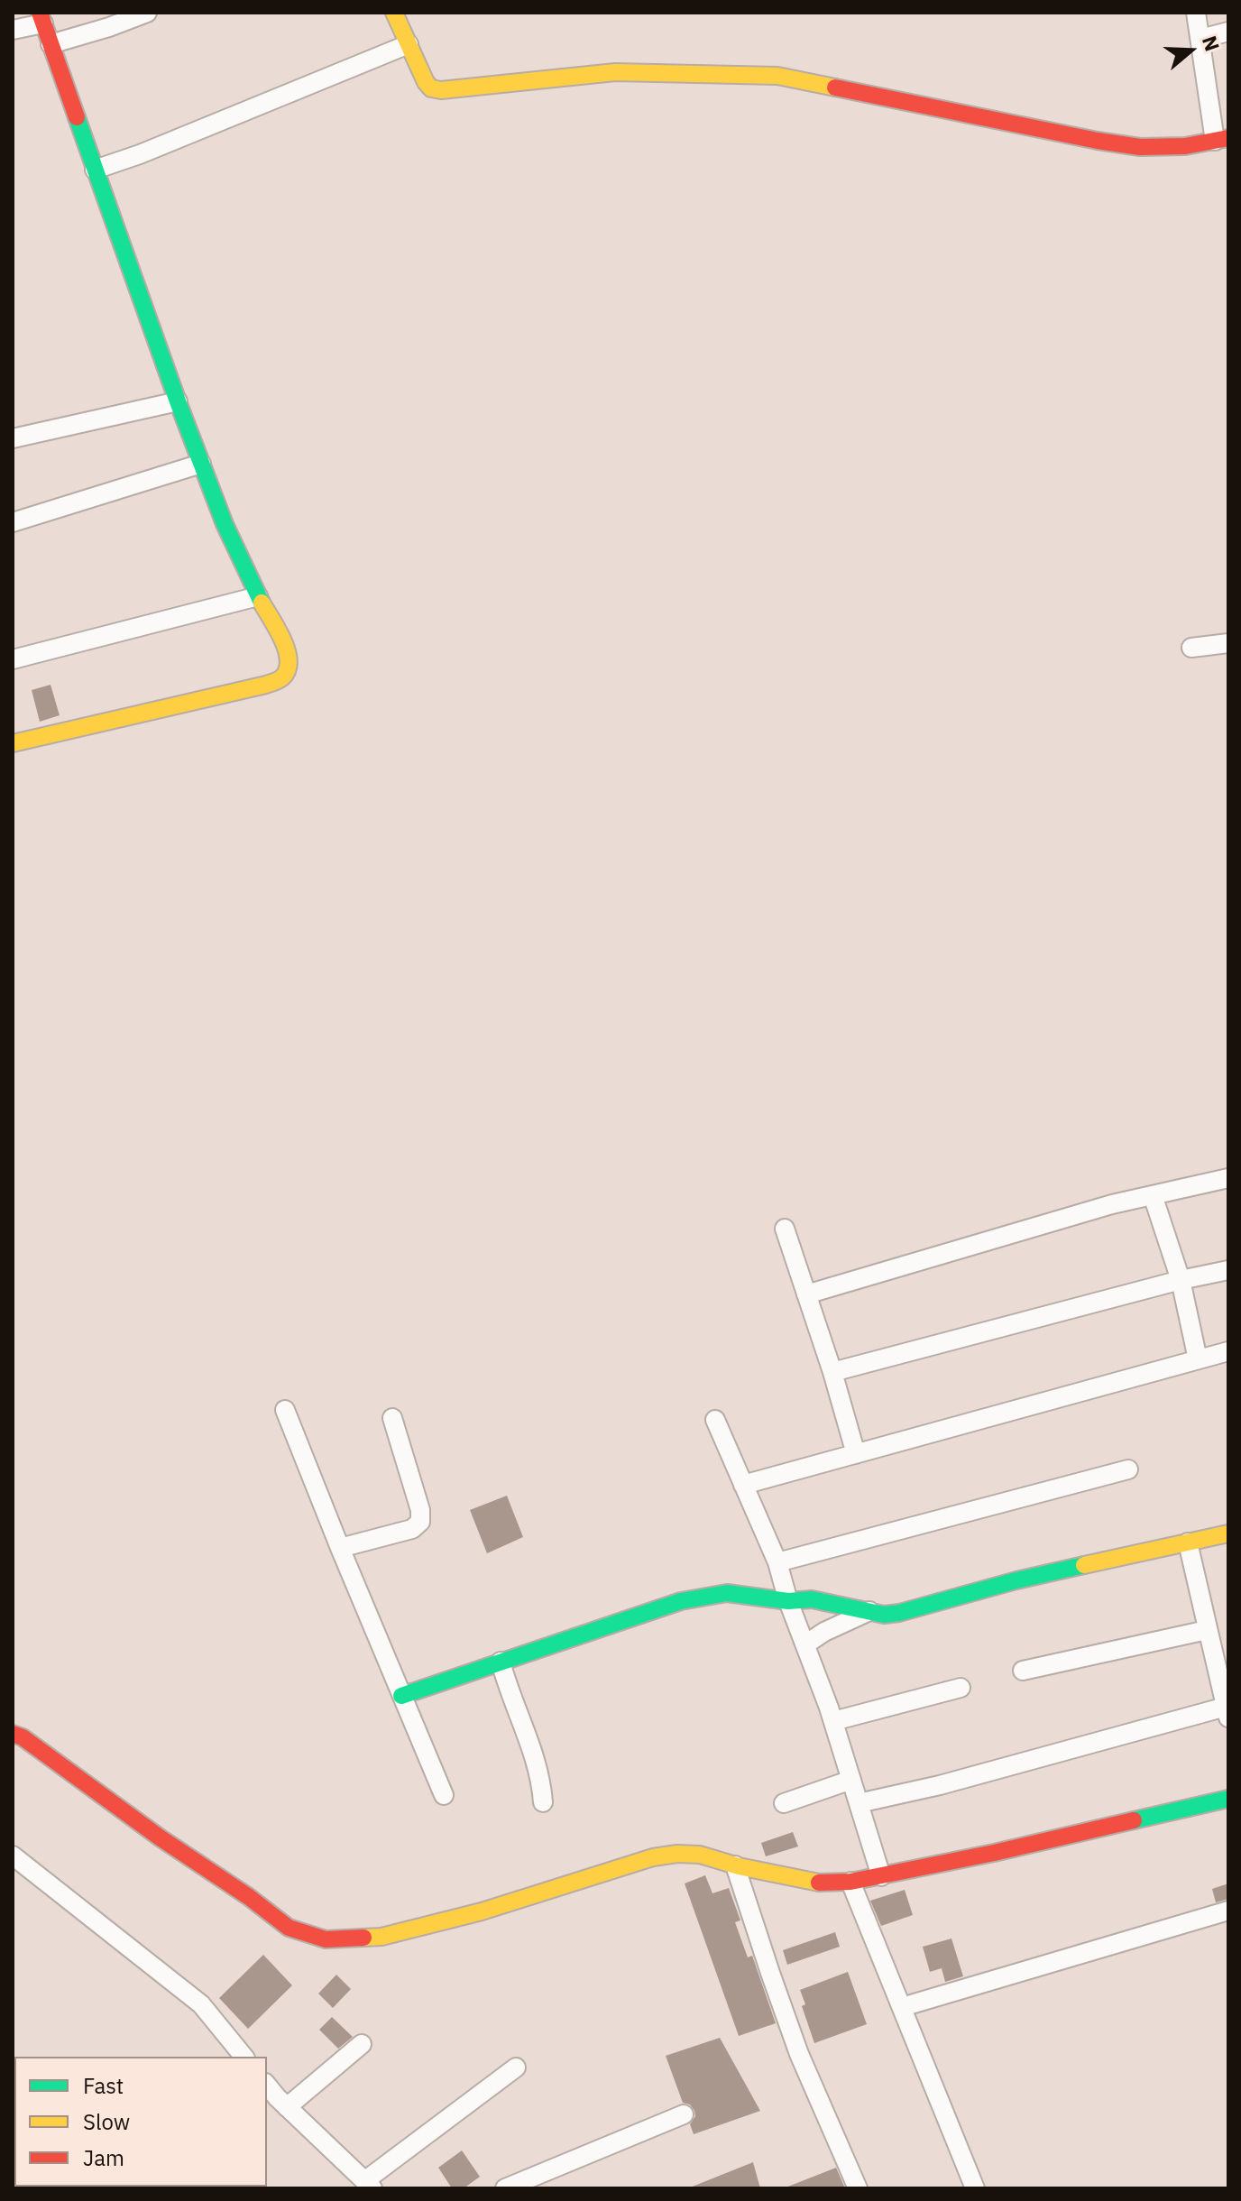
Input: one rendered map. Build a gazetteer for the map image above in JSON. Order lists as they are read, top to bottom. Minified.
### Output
{"legend":["Fast","Slow","Jam"],"north":"right"}
